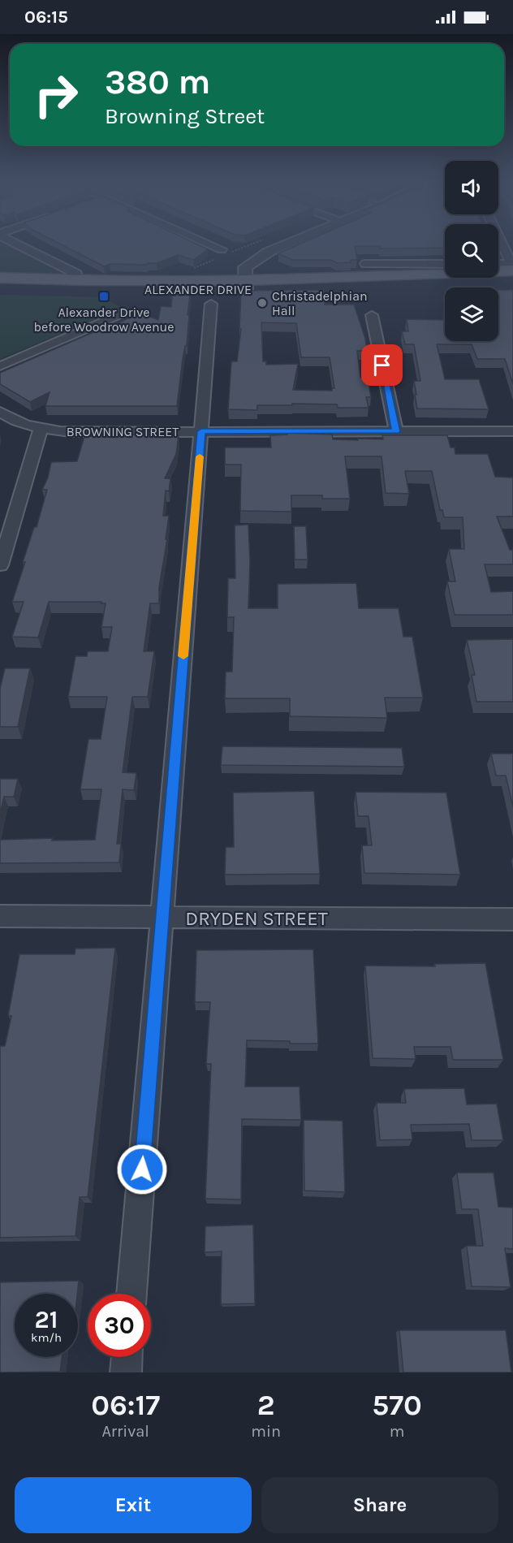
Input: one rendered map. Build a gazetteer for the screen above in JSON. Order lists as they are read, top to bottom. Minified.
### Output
{"streets":{"main road":["ALEXANDER DRIVE"],"street":["BROWNING STREET","DRYDEN STREET"]},"places":{"transit":["Alexander Drive before Woodrow Avenue"],"other":["Christadelphian Hall"]},"page":{"status":"06:15","turn":["380 m","Browning Street"],"speed":"21 km/h","limit":"30","eta":["06:17","Arrival","2","min","570","m"],"buttons":["Exit","Share"]}}
